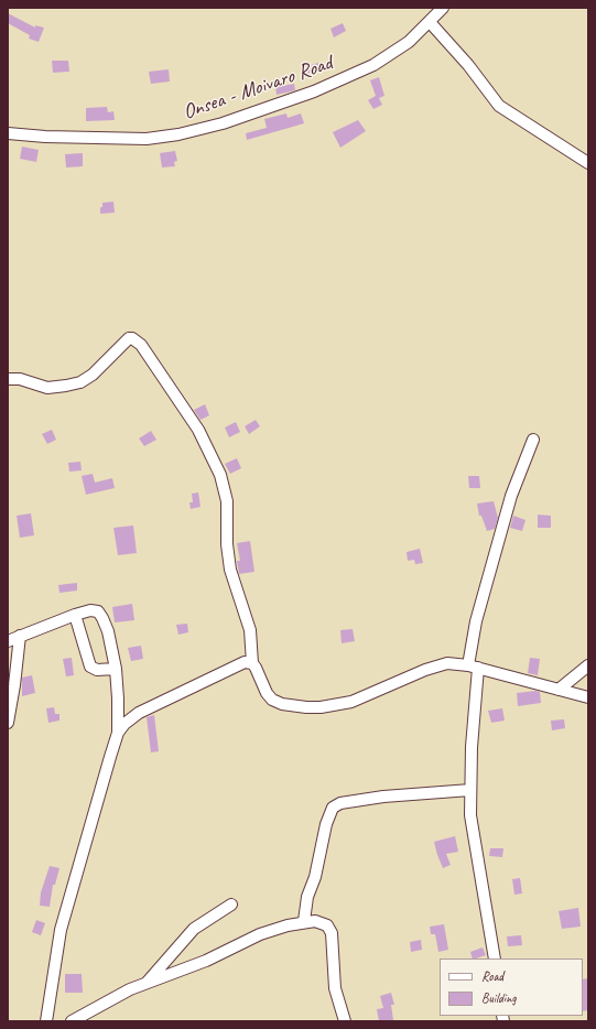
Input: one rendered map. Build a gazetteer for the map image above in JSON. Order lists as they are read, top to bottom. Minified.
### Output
{"streets":{"street":["Onsea - Moivaro Road"]},"legend":["Road","Building"]}
